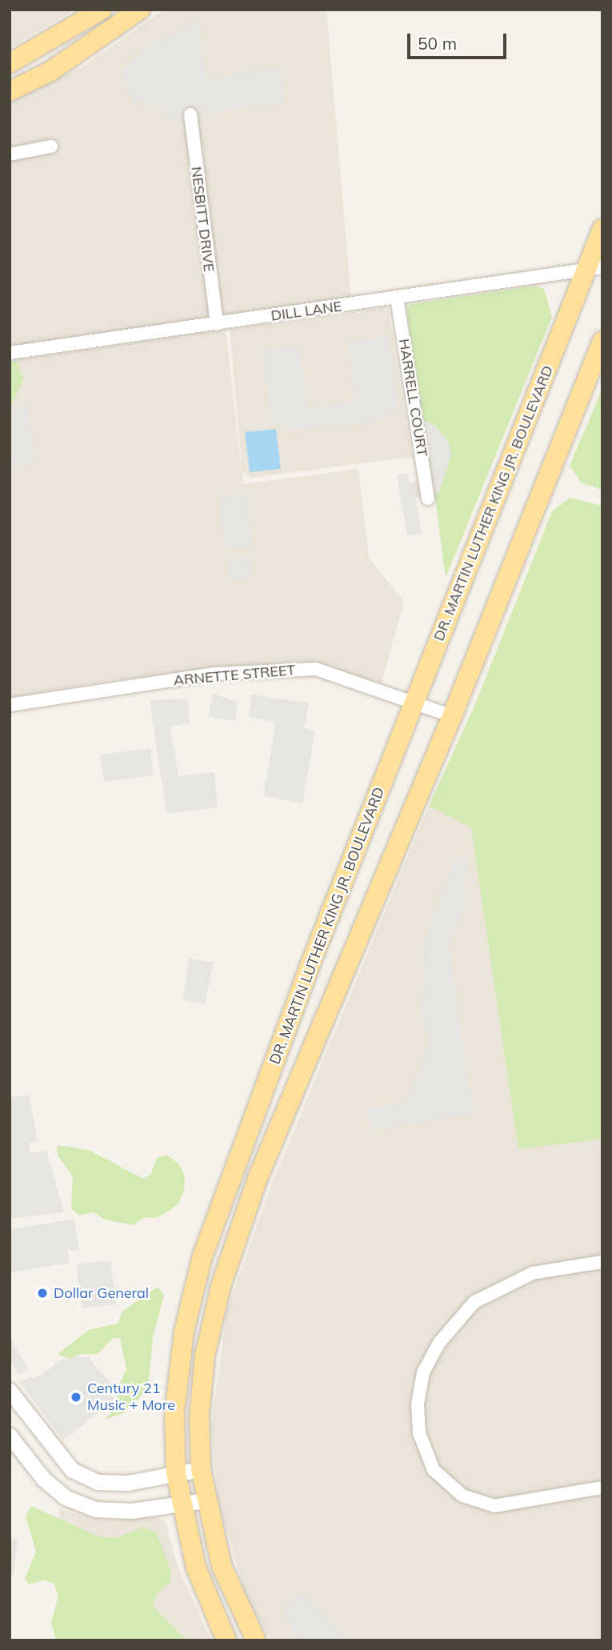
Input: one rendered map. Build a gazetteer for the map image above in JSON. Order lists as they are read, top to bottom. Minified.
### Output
{"streets":{"main road":["DR. MARTIN LUTHER KING JR. BOULEVARD"],"street":["NESBITT DRIVE","DILL LANE","HARRELL COURT","ARNETTE STREET"]},"crossings":[["NESBITT DRIVE","DILL LANE"],["DILL LANE","HARRELL COURT"],["DILL LANE","DR. MARTIN LUTHER KING JR. BOULEVARD"],["DR. MARTIN LUTHER KING JR. BOULEVARD","ARNETTE STREET"]],"places":["Dollar General","Century 21 Music + More"],"scale_bar":"50 m"}
